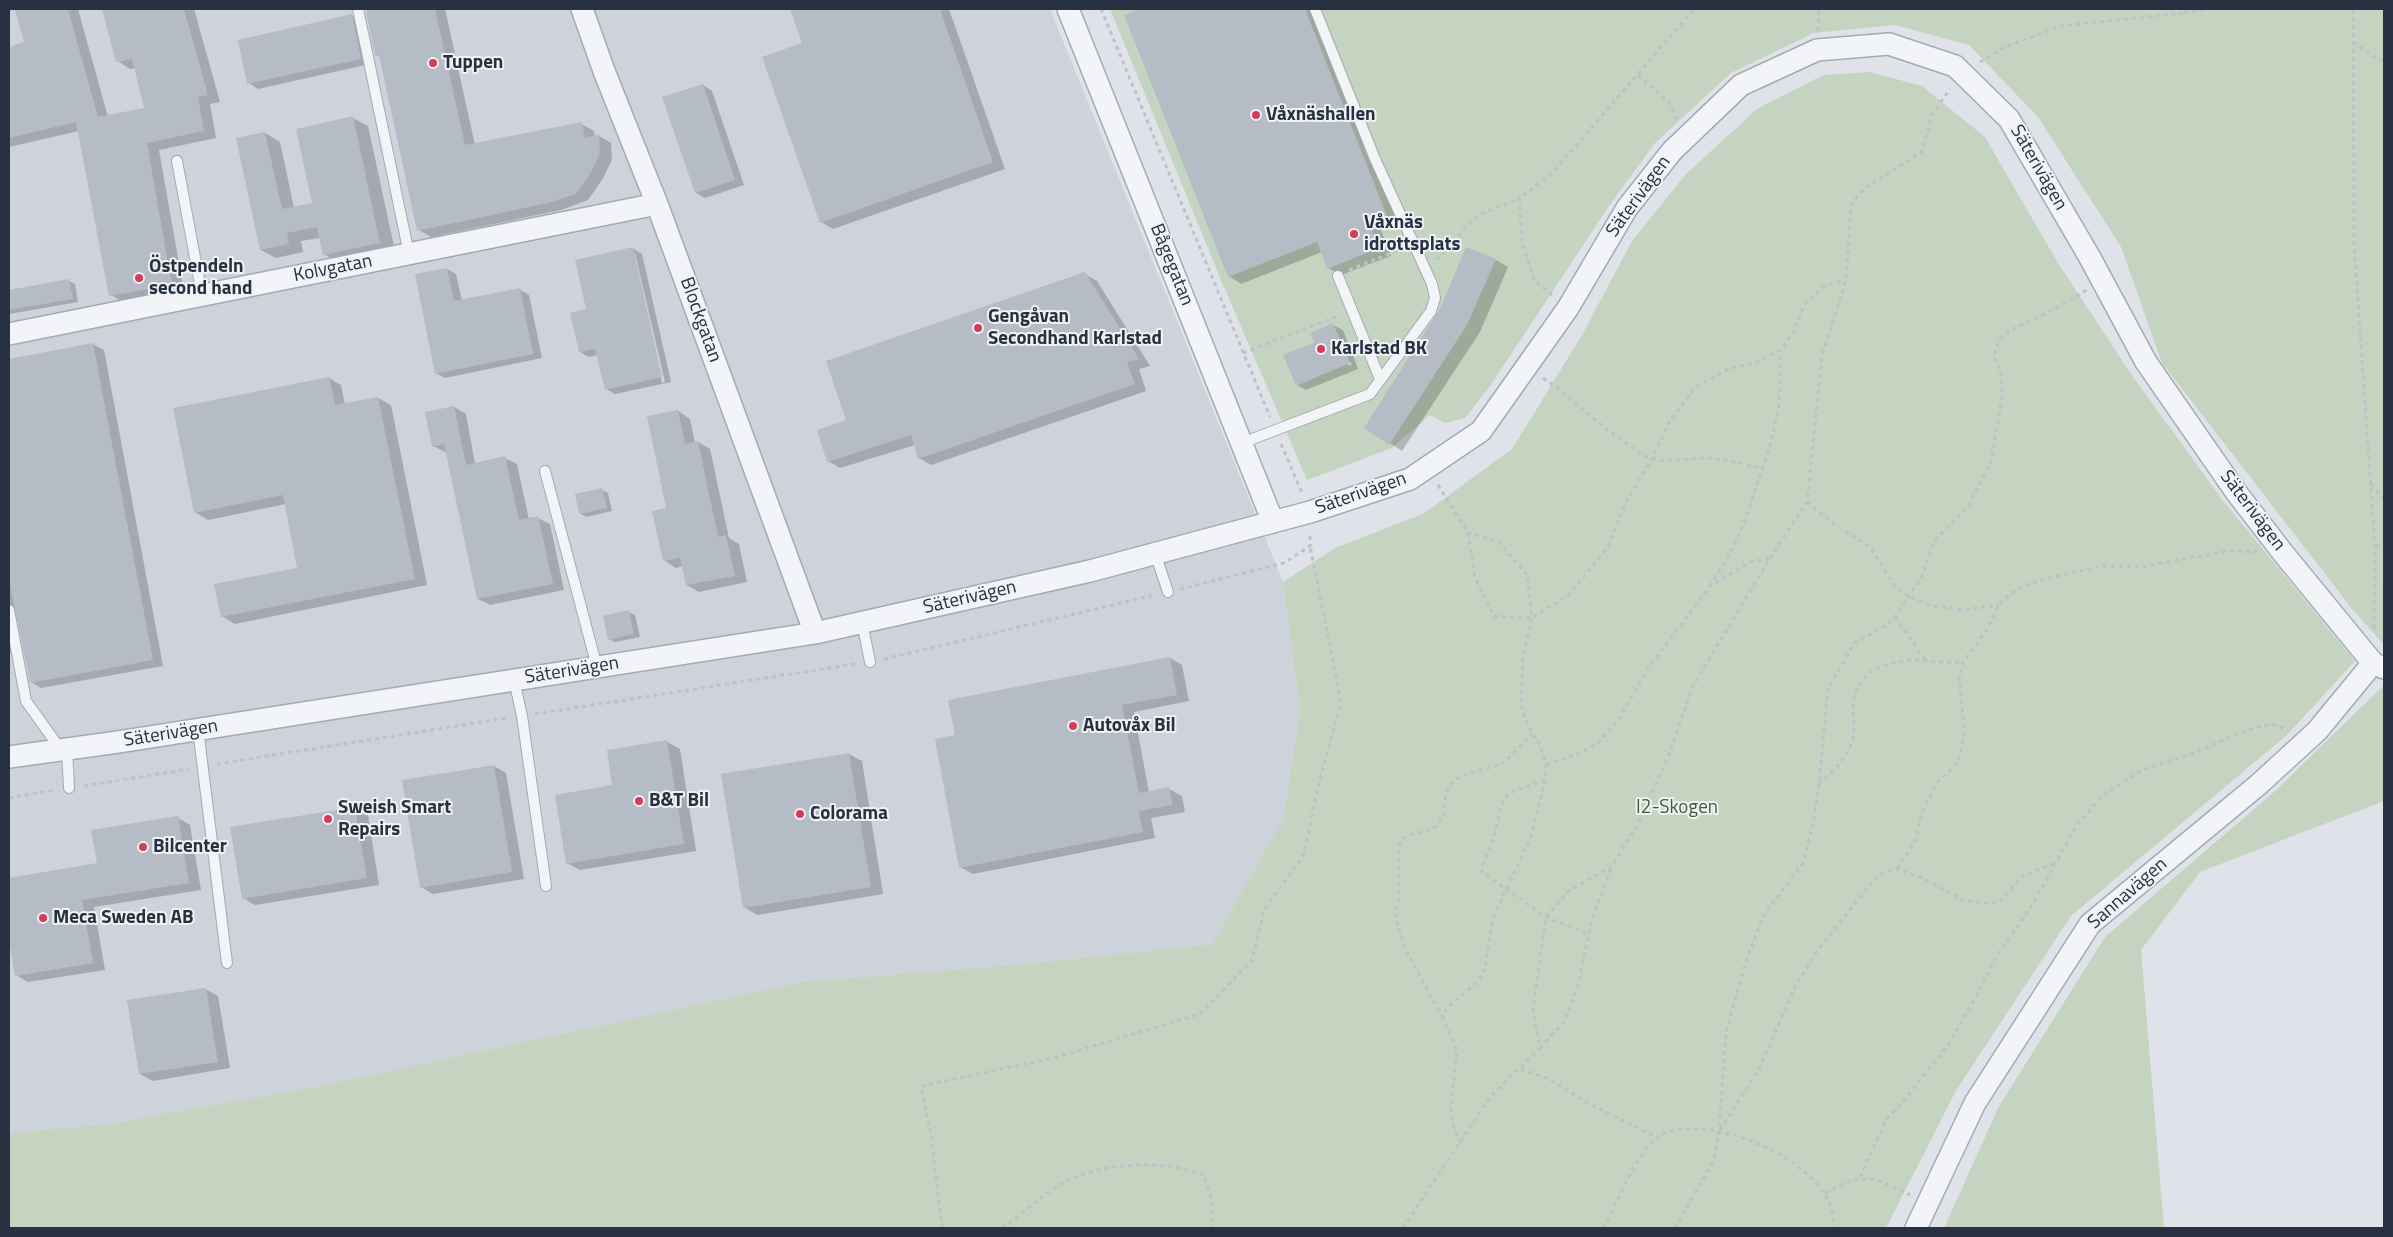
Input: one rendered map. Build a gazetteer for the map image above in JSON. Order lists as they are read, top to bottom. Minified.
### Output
{"streets":{"street":["Säterivägen","Bågegatan","Kolvgatan","Blockgatan","Sannavägen"]},"crossings":[["Säterivägen","Bågegatan"],["Säterivägen","Blockgatan"],["Säterivägen","Sannavägen"],["Kolvgatan","Blockgatan"]],"parks":["I2-Skogen"],"places":["Tuppen","Våxnäshallen","Våxnäs idrottsplats","Östpendeln second hand","Gengåvan Secondhand Karlstad","Karlstad BK","Autovåx Bil","B&T Bil","Colorama","Sweish Smart Repairs","Bilcenter","Meca Sweden AB"]}
